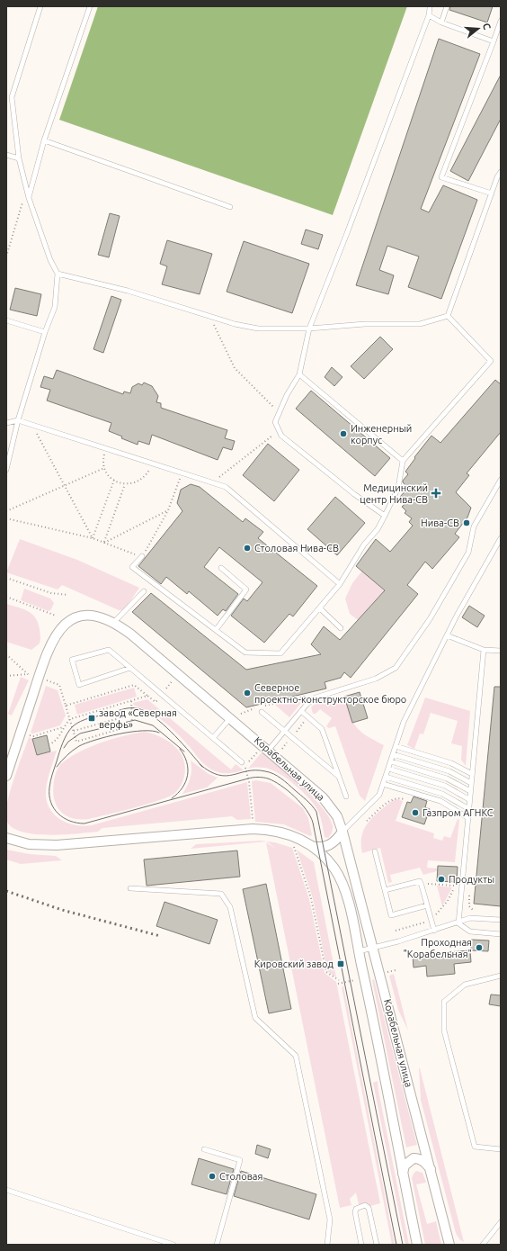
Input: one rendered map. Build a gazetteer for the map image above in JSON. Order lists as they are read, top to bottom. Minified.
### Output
{"streets":{"street":["Корабельная улица"]},"places":{"other":["Инженерный корпус","Нива-СВ","Столовая Нива-СВ","Северное проектно-конструкторское бюро","Газпром АГНКС","Продукты","Проходная \"Корабельная\"","Столовая"],"health":["Медицинский центр Нива-СВ"],"transit":["завод «Северная верфь»","Кировский завод"]},"north":"right"}
